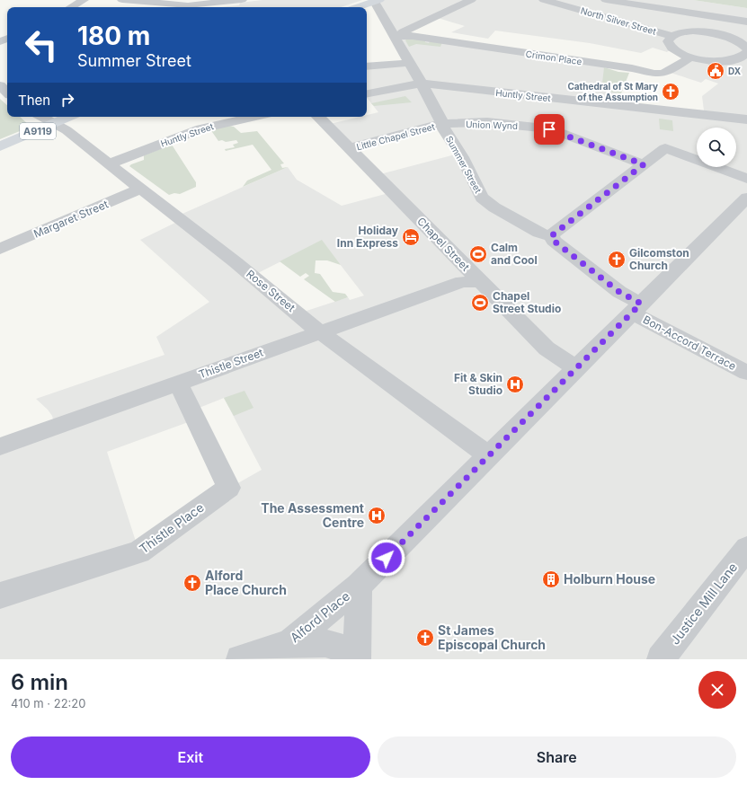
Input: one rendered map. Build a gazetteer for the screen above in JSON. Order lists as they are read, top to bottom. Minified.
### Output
{"streets":{"main road":["A9119"],"street":["North Silver Street","Crimon Place","Huntly Street","Union Wynd","Little Chapel Street","Summer Street","Margaret Street","Chapel Street","Rose Street","Bon-Accord Terrace","Thistle Street","Thistle Place","Justice Mill Lane","Alford Place"]},"crossings":[["Crimon Place","Summer Street"],["Huntly Street","Summer Street"],["Huntly Street","Rose Street"],["Union Wynd","Little Chapel Street"],["Union Wynd","Summer Street"],["A9119","Rose Street"],["Little Chapel Street","Summer Street"],["Little Chapel Street","Chapel Street"],["Margaret Street","Rose Street"],["Chapel Street","Thistle Street"],["Chapel Street","Alford Place"],["Rose Street","Thistle Street"],["Rose Street","Alford Place"],["Bon-Accord Terrace","Alford Place"],["Thistle Street","Thistle Place"]],"places":{"public building":["DX"],"church":["Cathedral of St Mary of the Assumption","Gilcomston Church","Alford Place Church","St James Episcopal Church"],"hotel":["Holiday Inn Express"],"sports":["Calm and Cool","Chapel Street Studio"],"hospital":["Fit & Skin Studio","The Assessment Centre"],"building":["Holburn House"]},"page":{"turn":["180 m","Summer Street"],"then":"Then","heading":["6 min","410 m · 22:20"],"buttons":["Exit","Share"]}}
